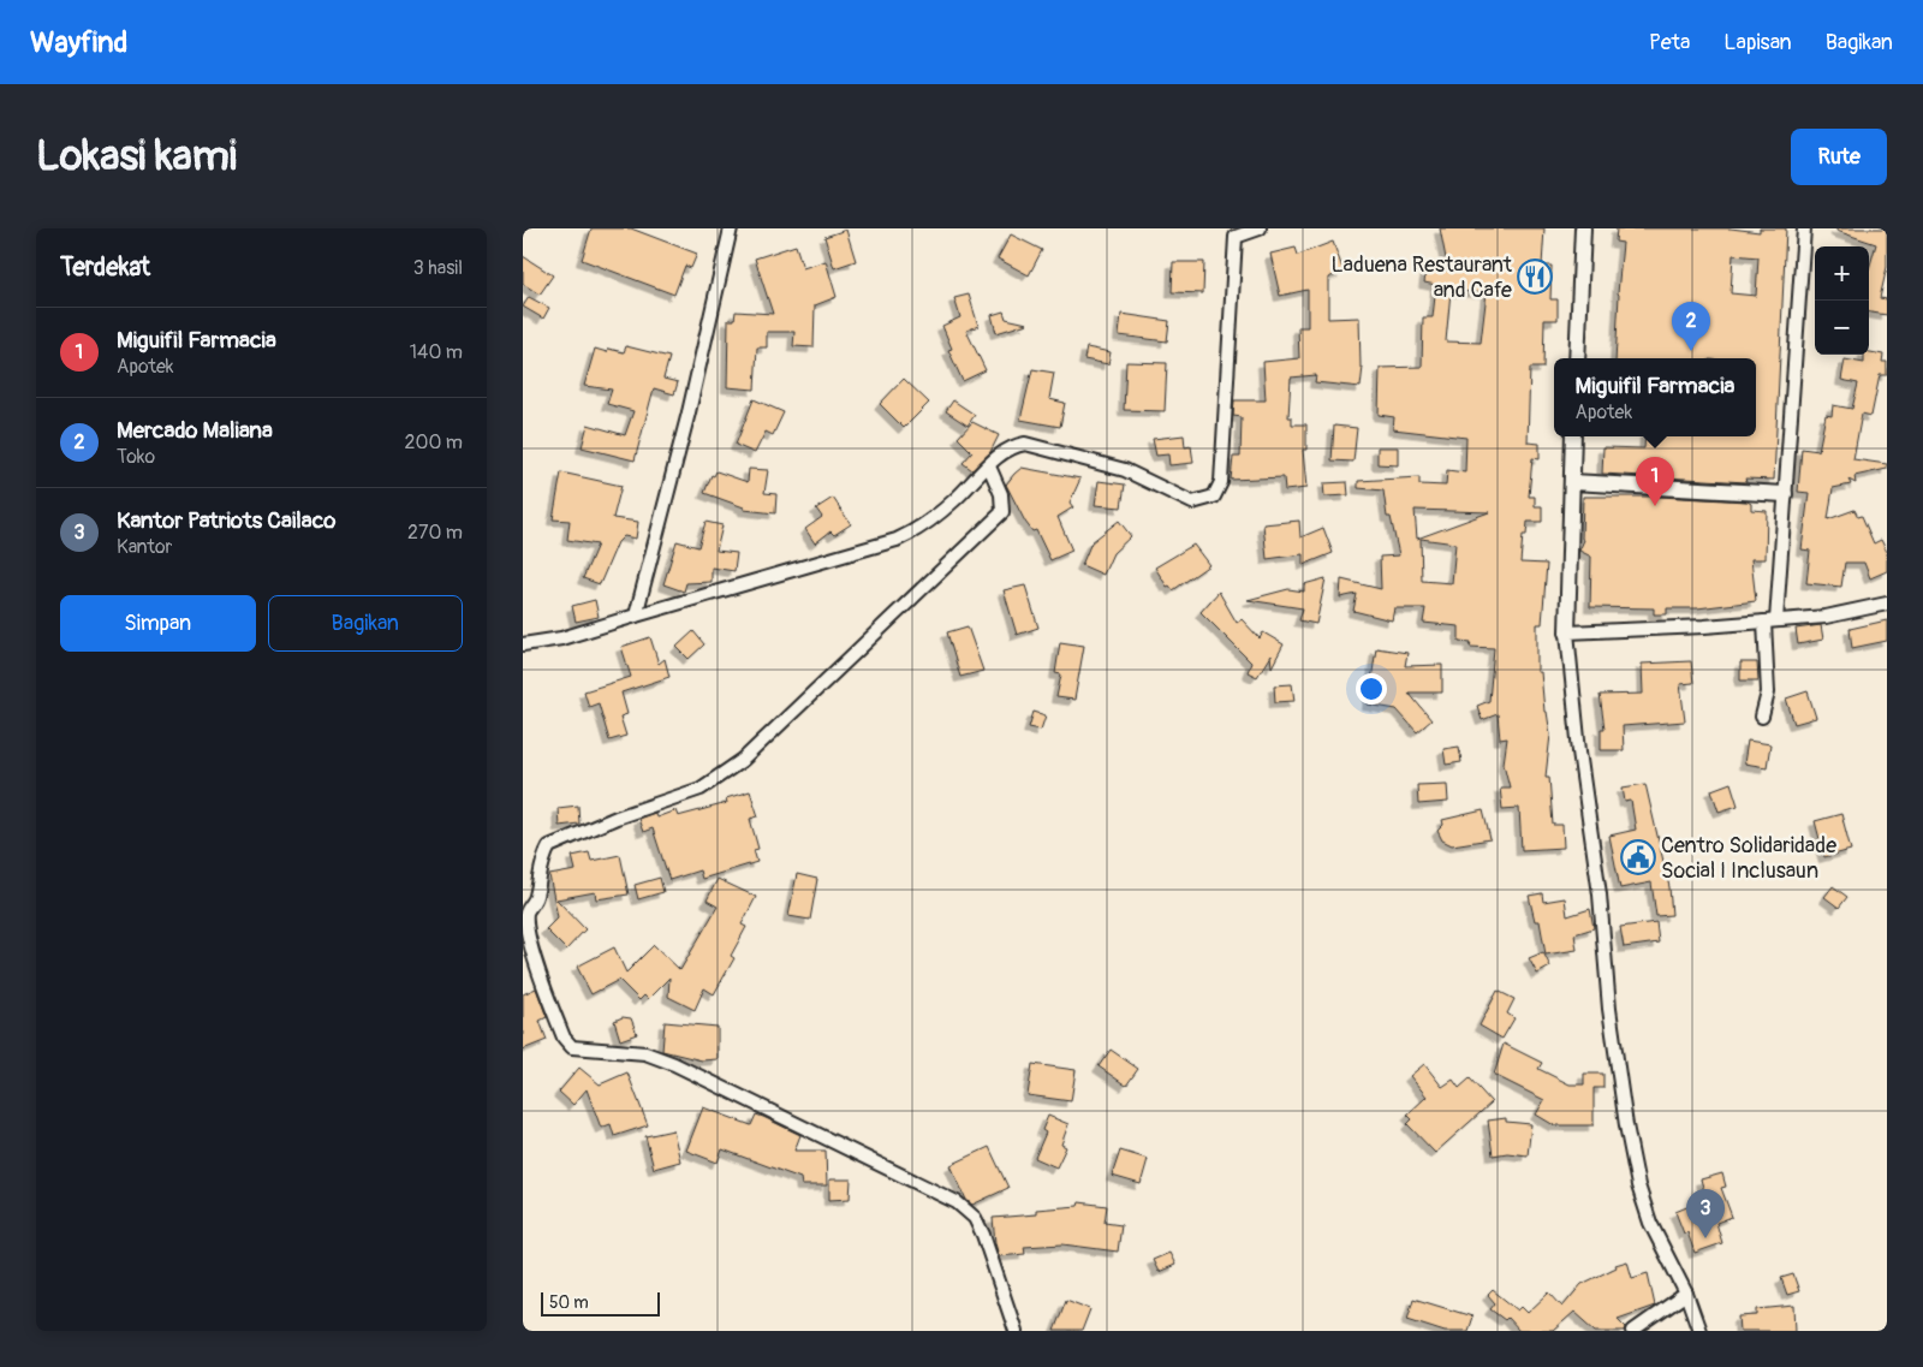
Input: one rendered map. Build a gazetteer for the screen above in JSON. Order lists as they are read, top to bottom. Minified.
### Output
{"places":{"restaurant":["Laduena Restaurant and Cafe"],"public building":["Centro Solidaridade Social I Inclusaun"]},"scale_bar":"50 m","page":{"header":"Wayfind","nav":["Peta","Lapisan","Bagikan"],"buttons":["Rute",["Simpan","Bagikan"]],"title":"Lokasi kami","heading":["Terdekat","3 hasil"],"map_buttons":["+","−"],"pins":["2","1","3"],"list":[{"mark":"1","name":"Miguifil Farmacia","note":"Apotek","value":"140 m"},{"mark":"2","name":"Mercado Maliana","note":"Toko","value":"200 m"},{"mark":"3","name":"Kantor Patriots Cailaco","note":"Kantor","value":"270 m"}],"popup":["Miguifil Farmacia","Apotek"],"scale":"50 m"}}
